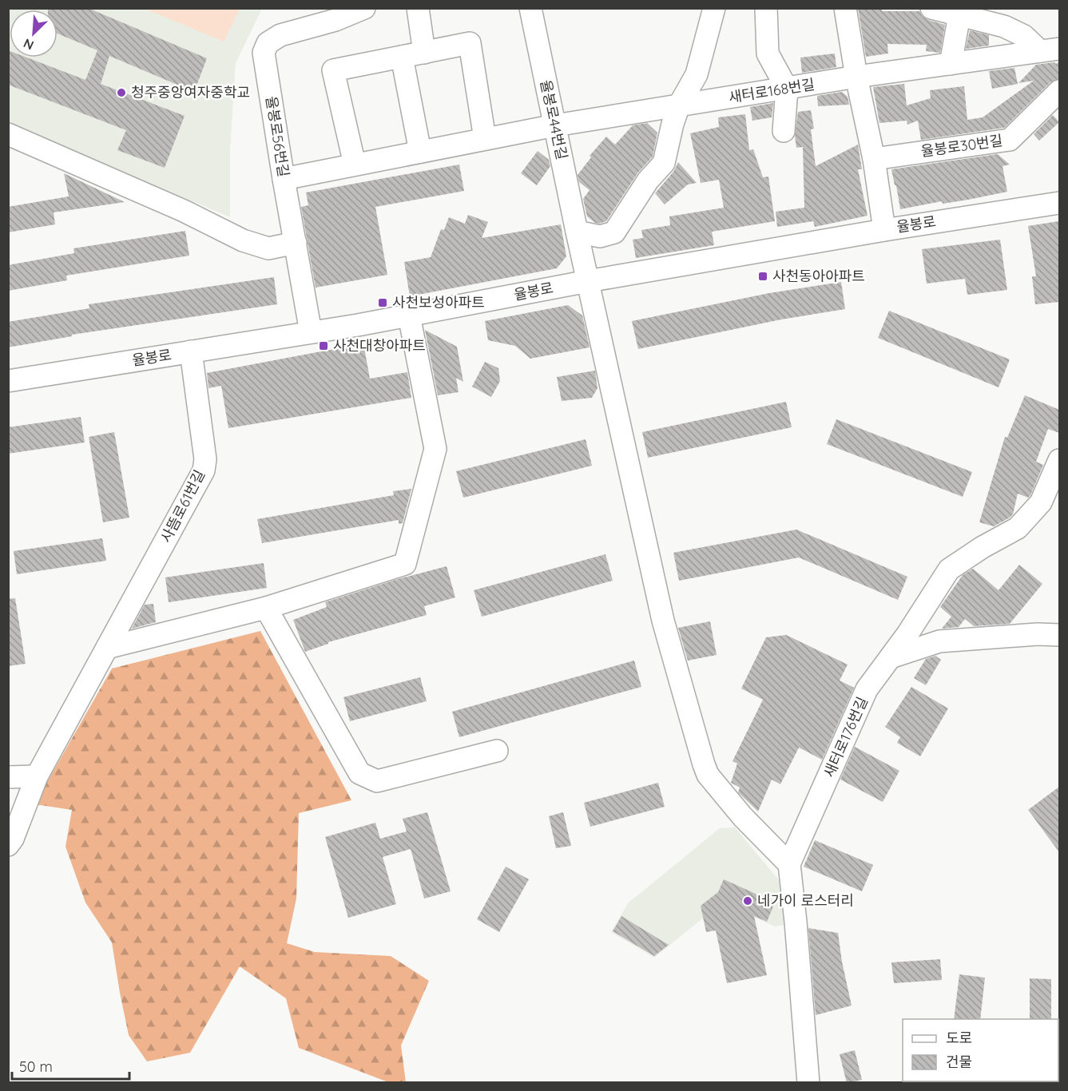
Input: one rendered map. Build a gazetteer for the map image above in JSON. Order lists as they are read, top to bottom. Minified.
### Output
{"streets":{"street":["새터로168번길","율봉로44번길","율봉로56번길","율봉로30번길","율봉로","사뜸로61번길","새터로176번길"]},"crossings":[["새터로168번길","율봉로44번길"],["새터로168번길","율봉로56번길"],["율봉로44번길","율봉로"],["율봉로44번길","새터로176번길"],["율봉로56번길","율봉로"],["율봉로","사뜸로61번길"]],"places":{"other":["청주중앙여자중학교","네가이 로스터리"],"transit":["사천동아아파트","사천보성아파트","사천대창아파트"]},"legend":["도로","건물"],"scale_bar":"50 m","north":"bottom left"}
